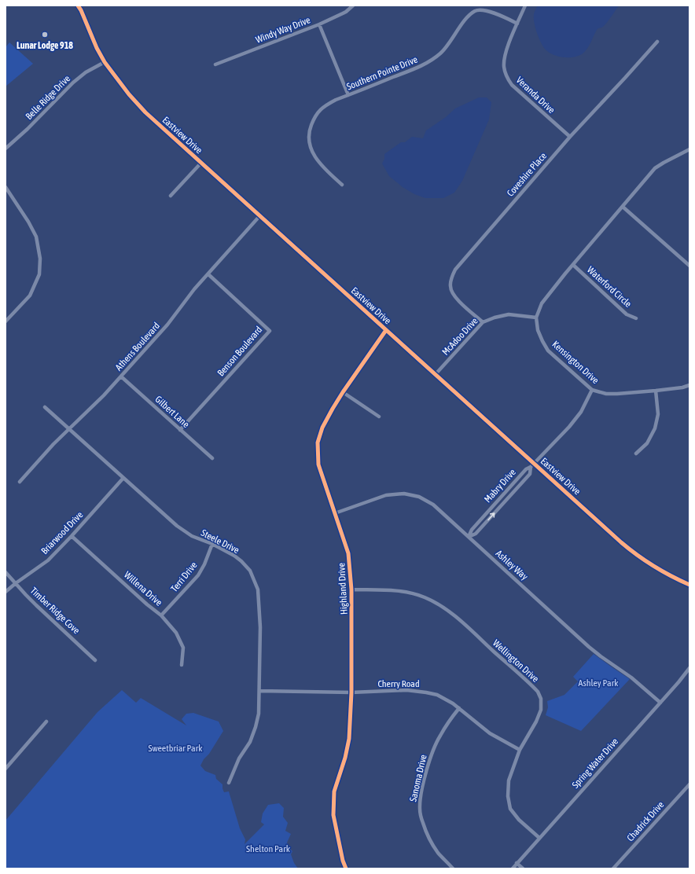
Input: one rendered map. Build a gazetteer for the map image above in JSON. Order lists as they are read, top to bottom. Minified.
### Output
{"streets":{"street":["Windy Way Drive","Southern Pointe Drive","Veranda Drive","Belle Ridge Drive","Eastview Drive","Coveshire Place","Waterford Circle","McAdoo Drive","Athens Boulevard","Benson Boulevard","Kensington Drive","Gilbert Lane","Mabry Drive","Briarwood Drive","Steele Drive","Ashley Way","Terri Drive","Willena Drive","Highland Drive","Timber Ridge Cove","Wellington Drive","Cherry Road","Spring Water Drive","Sanoma Drive","Chadrick Drive"]},"crossings":[["Southern Pointe Drive","Veranda Drive"],["Veranda Drive","Coveshire Place"],["Belle Ridge Drive","Eastview Drive"],["Eastview Drive","McAdoo Drive"],["Eastview Drive","Athens Boulevard"],["Eastview Drive","Mabry Drive"],["Eastview Drive","Highland Drive"],["Coveshire Place","McAdoo Drive"],["McAdoo Drive","Kensington Drive"],["Athens Boulevard","Benson Boulevard"],["Athens Boulevard","Gilbert Lane"],["Athens Boulevard","Steele Drive"],["Benson Boulevard","Gilbert Lane"],["Kensington Drive","Mabry Drive"],["Mabry Drive","Ashley Way"],["Briarwood Drive","Steele Drive"],["Briarwood Drive","Willena Drive"],["Briarwood Drive","Timber Ridge Cove"],["Steele Drive","Terri Drive"],["Steele Drive","Cherry Road"],["Ashley Way","Highland Drive"],["Ashley Way","Spring Water Drive"],["Terri Drive","Willena Drive"],["Highland Drive","Wellington Drive"],["Highland Drive","Cherry Road"],["Wellington Drive","Cherry Road"],["Wellington Drive","Spring Water Drive"],["Cherry Road","Sanoma Drive"]],"parks":["Ashley Park","Sweetbriar Park","Shelton Park"],"places":["Lunar Lodge 918"]}
